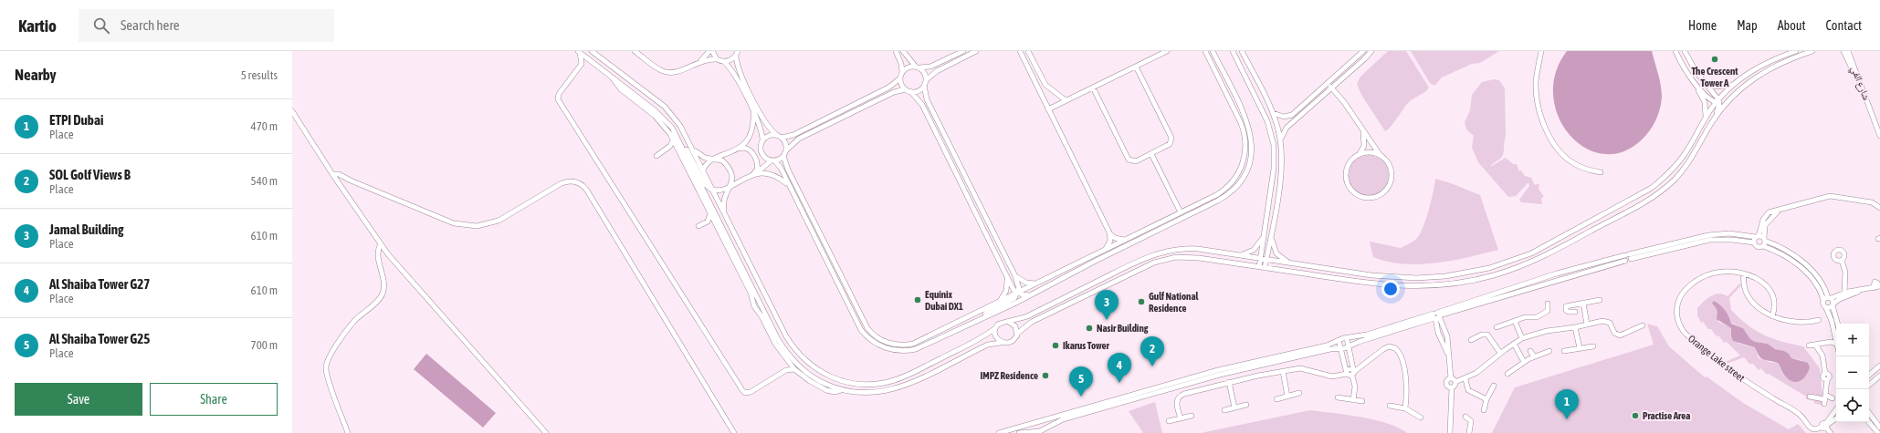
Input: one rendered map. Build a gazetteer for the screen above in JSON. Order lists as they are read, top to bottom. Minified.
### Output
{"streets":{"street":["شارع الفي","Orange Lake street"]},"places":["The Crescent Tower A","Equinix Dubai DX1","Gulf National Residence","Nasir Building","Ikarus Tower","IMPZ Residence","Practise Area"],"page":{"header":"Kartio","search":"Search here","nav":["Home","Map","About","Contact"],"heading":["Nearby","5 results"],"list":[{"mark":"1","name":"ETPI Dubai","note":"Place","value":"470 m"},{"mark":"2","name":"SOL Golf Views B","note":"Place","value":"540 m"},{"mark":"3","name":"Jamal Building","note":"Place","value":"610 m"},{"mark":"4","name":"Al Shaiba Tower G27","note":"Place","value":"610 m"},{"mark":"5","name":"Al Shaiba Tower G25","note":"Place","value":"700 m"}],"pins":["3","2","4","5","1"],"map_buttons":["+","−"],"buttons":["Save","Share"]}}
